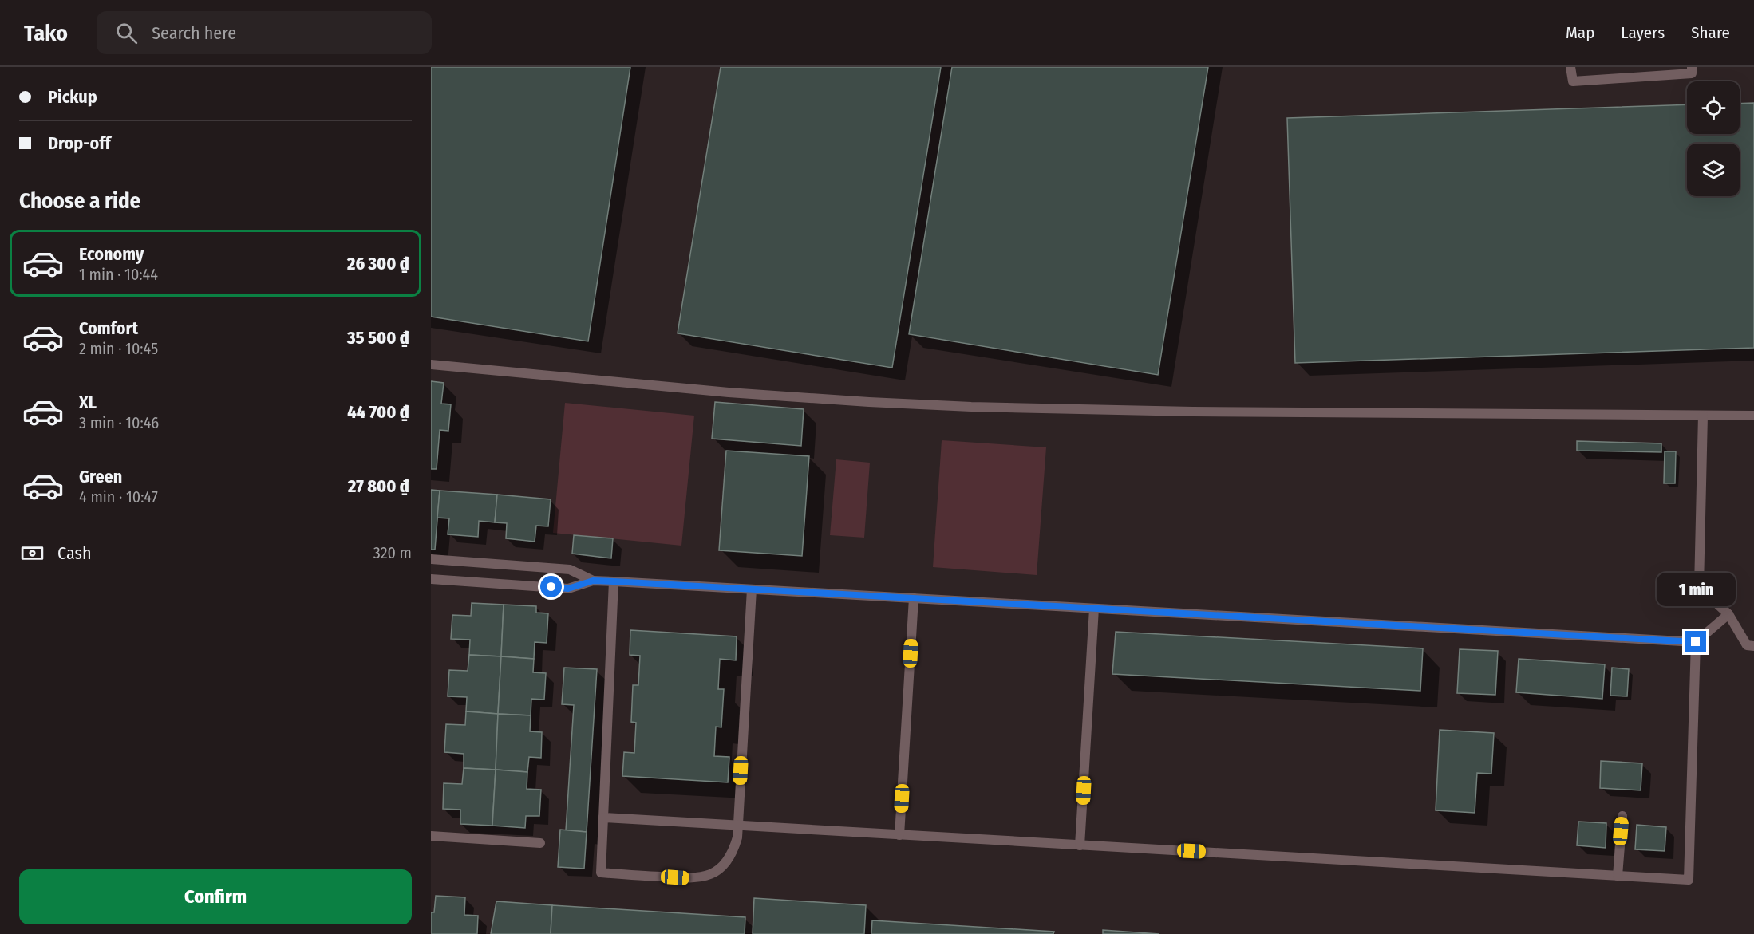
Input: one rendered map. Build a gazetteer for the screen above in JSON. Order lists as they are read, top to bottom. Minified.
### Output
{"page":{"header":"Tako","search":"Search here","nav":["Map","Layers","Share"],"banner":["Pickup","Drop-off"],"heading":"Choose a ride","list":[{"name":"Economy","note":"1 min · 10:44","value":"26 300 ₫"},{"name":"Comfort","note":"2 min · 10:45","value":"35 500 ₫"},{"name":"XL","note":"3 min · 10:46","value":"44 700 ₫"},{"name":"Green","note":"4 min · 10:47","value":"27 800 ₫"}],"pay":["Cash","320 m"],"bubble":"1 min","buttons":"Confirm"}}
